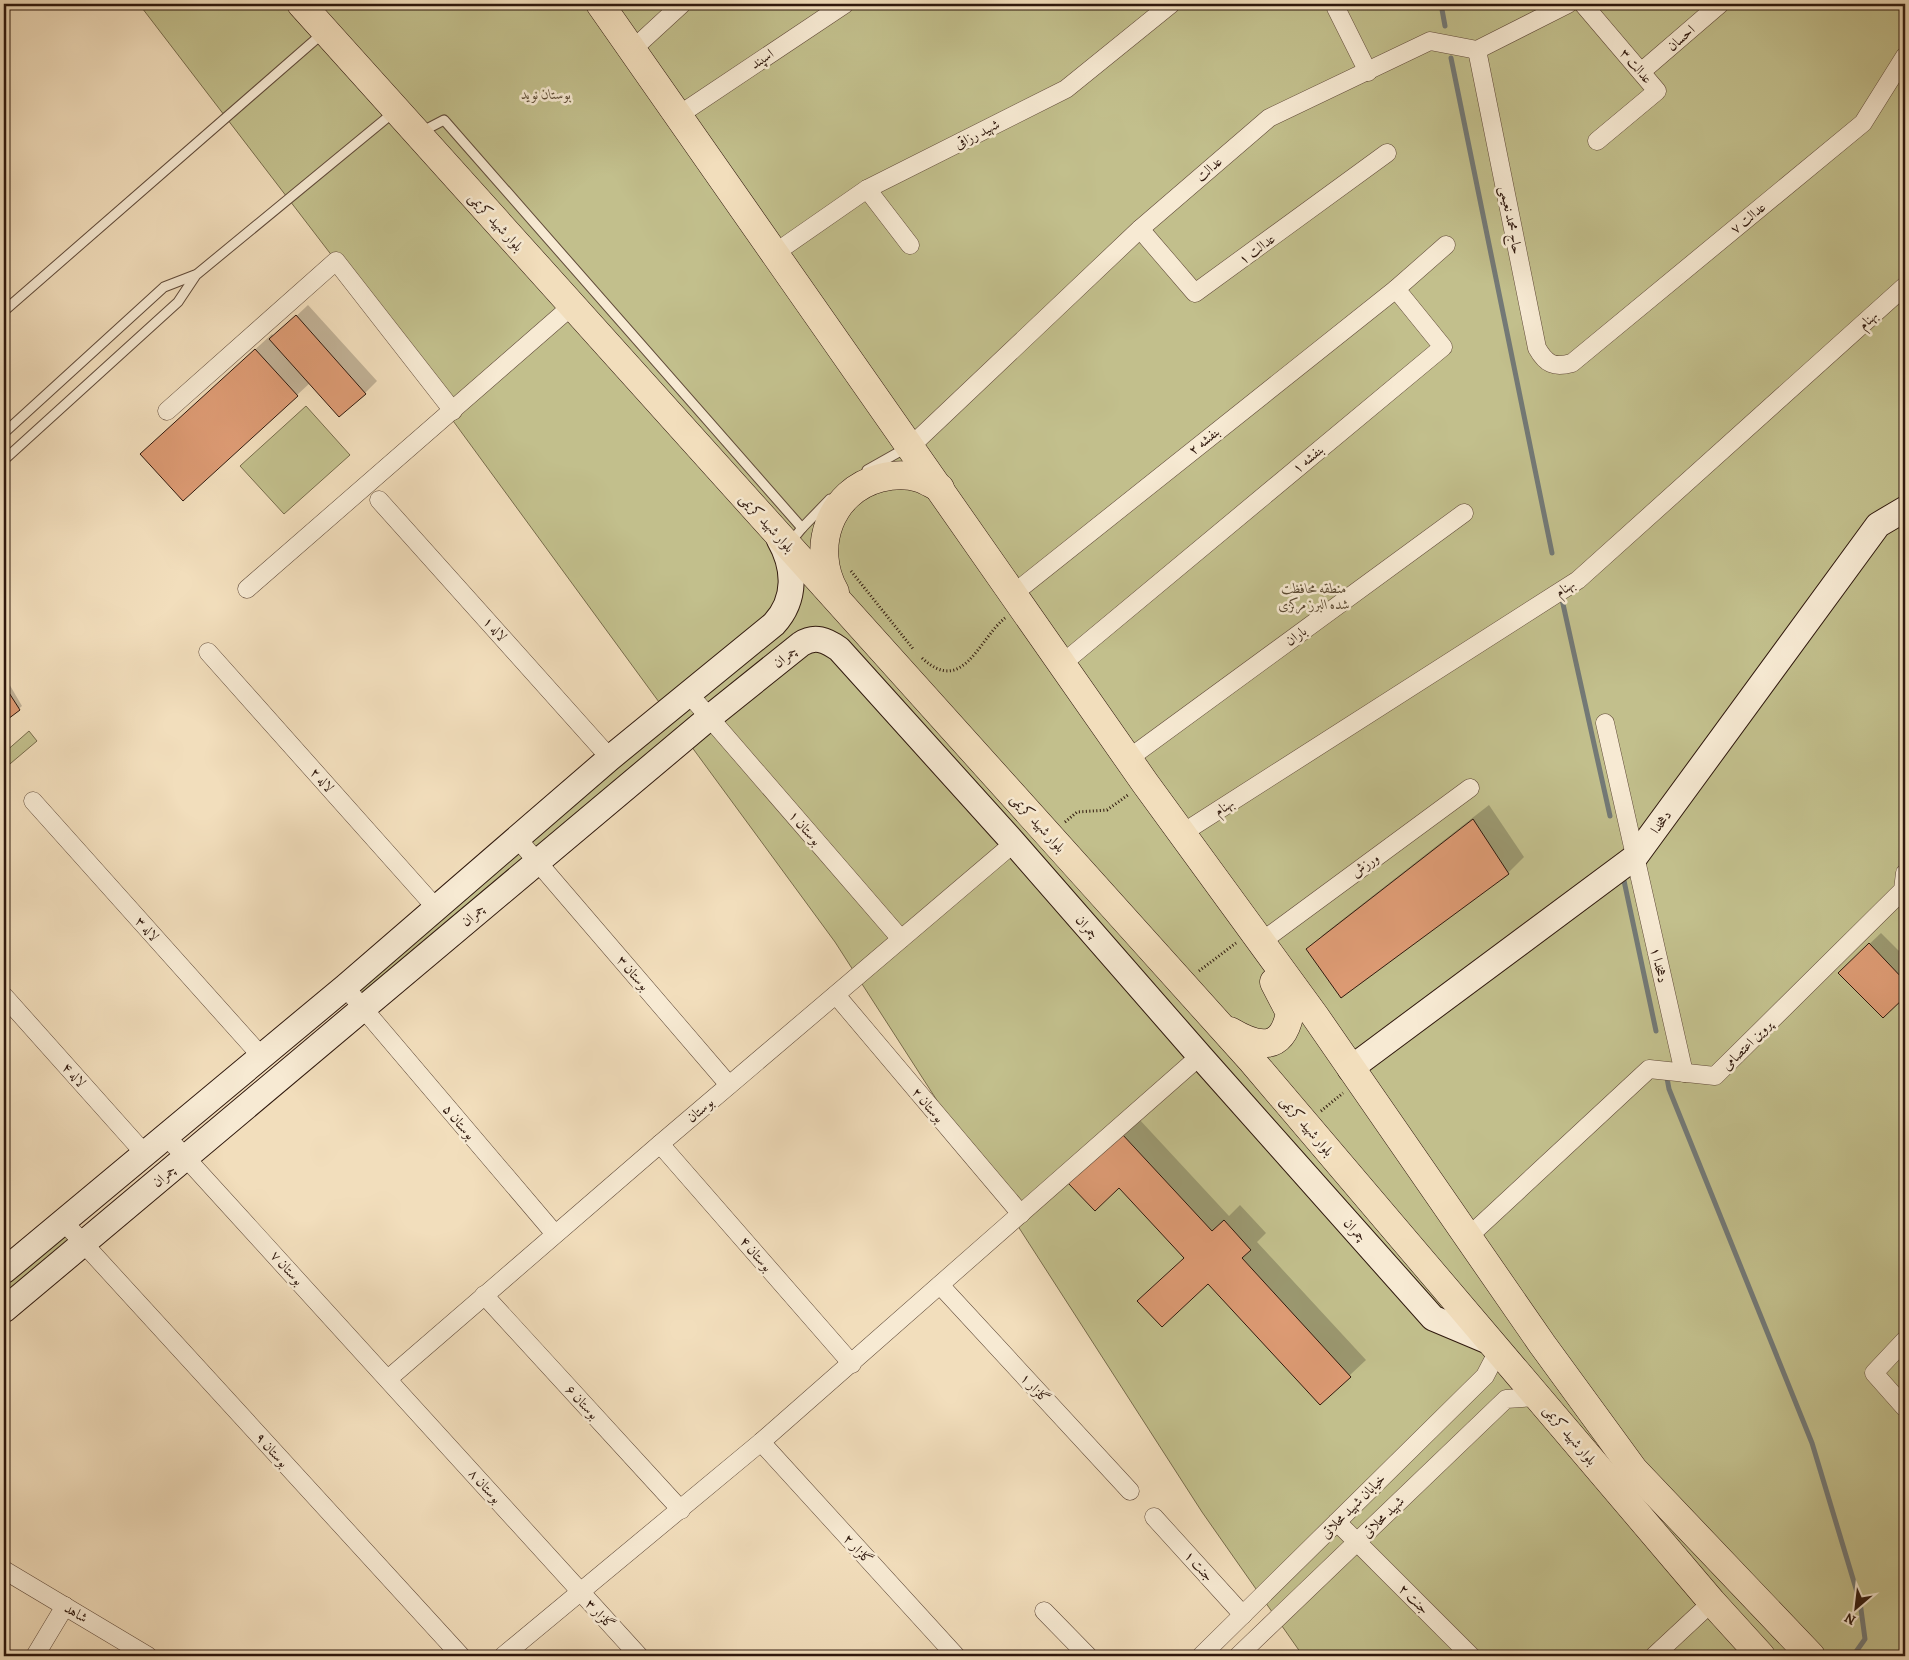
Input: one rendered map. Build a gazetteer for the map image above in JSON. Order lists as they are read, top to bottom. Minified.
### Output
{"streets":{"main road":["بلوار شهید کریمی"],"street":["احسان","اسپند","عدالت ۳","شهید رزاقی","عدالت","۷ عدالت","حاج محمد نعیمی","عدالت ۱","بهنام","بنفشه ۲","بنفشه ۱","لاله ۱","باران","چمران","لاله ۲","دهخدا","بوستان ۱","ورزش","لاله ۳","دهخدا ۱","بوستان ۳","پروین اعتصامی","لاله ۴","بوستان ۲","بوستان","بوستان ۵","بوستان ۴","بوستان ۷","گلزار ۱","بوستان ۶","بوستان ۹","بوستان ۸","خیابان شهید محلاتی","شهید محلاتی","گلزار ۲","جنت ۱","جنت ۲","شاهد","گلزار ۳"]},"crossings":[["احسان","عدالت ۳"],["اسپند","بلوار شهید کریمی"],["شهید رزاقی","بلوار شهید کریمی"],["عدالت","حاج محمد نعیمی"],["عدالت","بلوار شهید کریمی"],["عدالت","عدالت ۱"],["۷ عدالت","حاج محمد نعیمی"],["بلوار شهید کریمی","بهنام"],["بلوار شهید کریمی","بنفشه ۲"],["بلوار شهید کریمی","بنفشه ۱"],["بلوار شهید کریمی","باران"],["بلوار شهید کریمی","چمران"],["بلوار شهید کریمی","دهخدا"],["بلوار شهید کریمی","ورزش"],["بلوار شهید کریمی","پروین اعتصامی"],["بلوار شهید کریمی","خیابان شهید محلاتی"],["بلوار شهید کریمی","شهید محلاتی"],["بنفشه ۲","بنفشه ۱"],["لاله ۱","چمران"],["چمران","لاله ۲"],["چمران","بوستان ۱"],["چمران","لاله ۳"],["چمران","بوستان ۳"],["چمران","لاله ۴"],["چمران","بوستان"],["چمران","بوستان ۵"],["چمران","بوستان ۷"],["چمران","بوستان ۹"],["چمران","خیابان شهید محلاتی"],["دهخدا","دهخدا ۱"],["بوستان ۱","بوستان"],["دهخدا ۱","پروین اعتصامی"],["بوستان ۳","بوستان"],["بوستان ۲","بوستان"],["بوستان","بوستان ۵"],["بوستان","بوستان ۴"],["بوستان","بوستان ۷"],["بوستان","بوستان ۶"],["بوستان","بوستان ۸"],["بوستان ۷","بوستان ۸"],["بوستان ۸","گلزار ۳"],["خیابان شهید محلاتی","جنت ۱"],["خیابان شهید محلاتی","جنت ۲"],["شهید محلاتی","جنت ۲"]],"parks":["بوستان نوید","منطقه محافظت شده البرز مرکزی"],"north":"bottom left"}
